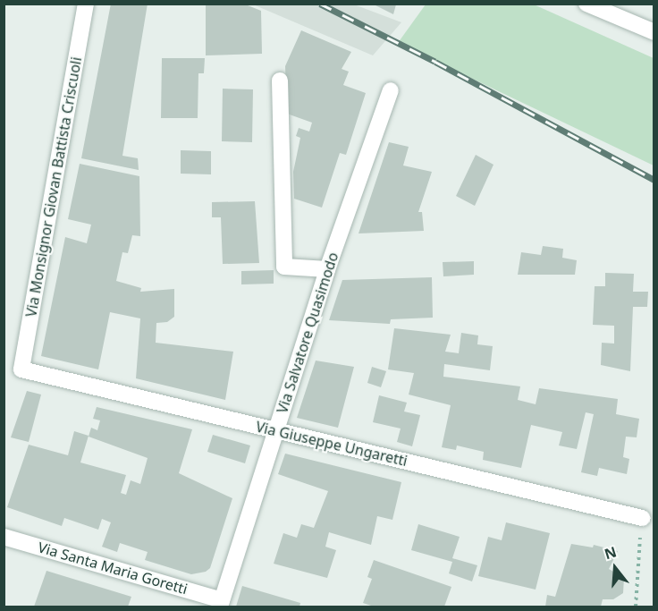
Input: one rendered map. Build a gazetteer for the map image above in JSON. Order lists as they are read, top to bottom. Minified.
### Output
{"streets":{"street":["Via Monsignor Giovan Battista Criscuoli","Via Salvatore Quasimodo","Via Giuseppe Ungaretti","Via Santa Maria Goretti"]},"crossings":[["Via Monsignor Giovan Battista Criscuoli","Via Giuseppe Ungaretti"],["Via Salvatore Quasimodo","Via Giuseppe Ungaretti"],["Via Salvatore Quasimodo","Via Santa Maria Goretti"]],"north":"top"}
